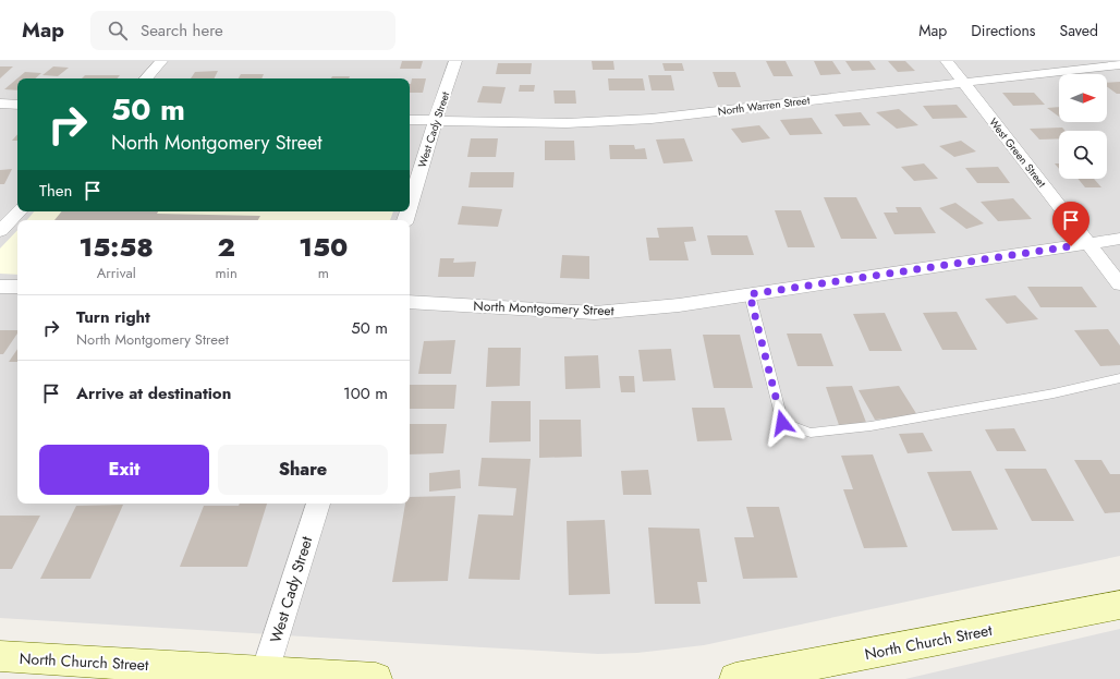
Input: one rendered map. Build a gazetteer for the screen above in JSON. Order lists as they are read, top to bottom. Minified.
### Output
{"streets":{"main road":["North Church Street"],"street":["North Warren Street","West Cady Street","West Green Street","North Montgomery Street"]},"crossings":[["North Warren Street","West Cady Street"],["North Warren Street","West Green Street"],["West Cady Street","North Church Street"],["West Green Street","North Montgomery Street"]],"north":"right","page":{"header":"Map","search":"Search here","nav":["Map","Directions","Saved"],"turn":["50 m","North Montgomery Street"],"then":"Then","eta":["15:58","Arrival","2","min","150","m"],"list":[{"name":"Turn right","note":"North Montgomery Street","value":"50 m"},{"name":"Arrive at destination","value":"100 m"}],"buttons":["Exit","Share"]}}
